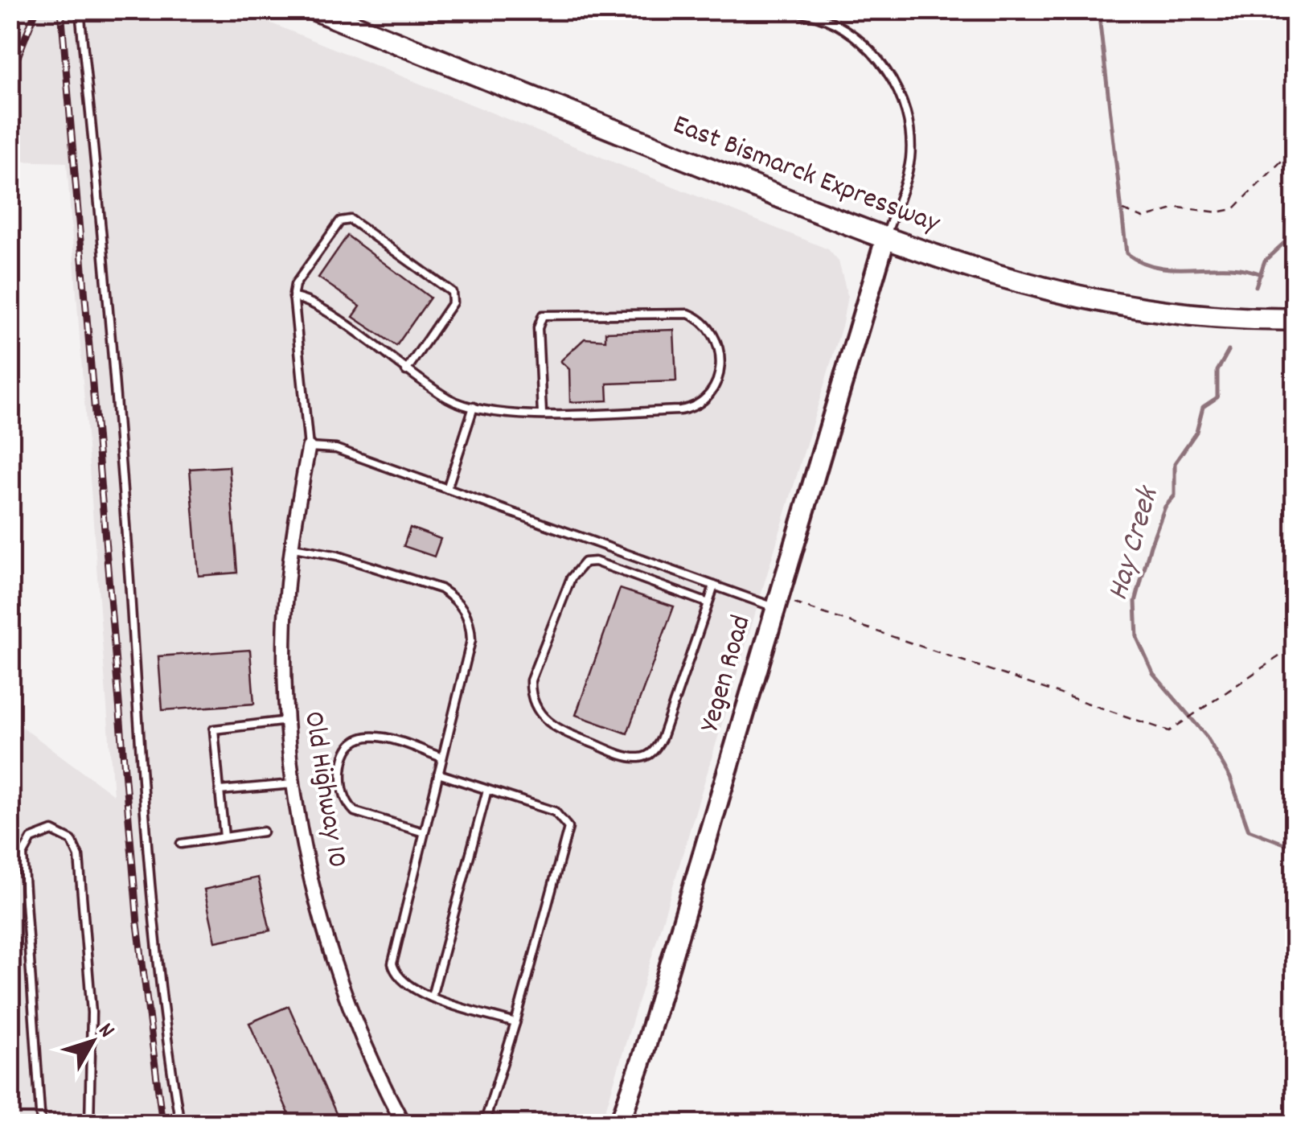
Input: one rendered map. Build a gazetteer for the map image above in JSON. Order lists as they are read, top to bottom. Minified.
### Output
{"streets":{"main road":["East Bismarck Expressway"],"street":["Yegen Road","Old Highway 10"]},"crossings":[["East Bismarck Expressway","Yegen Road"]],"water":["Hay Creek"],"north":"top right"}
